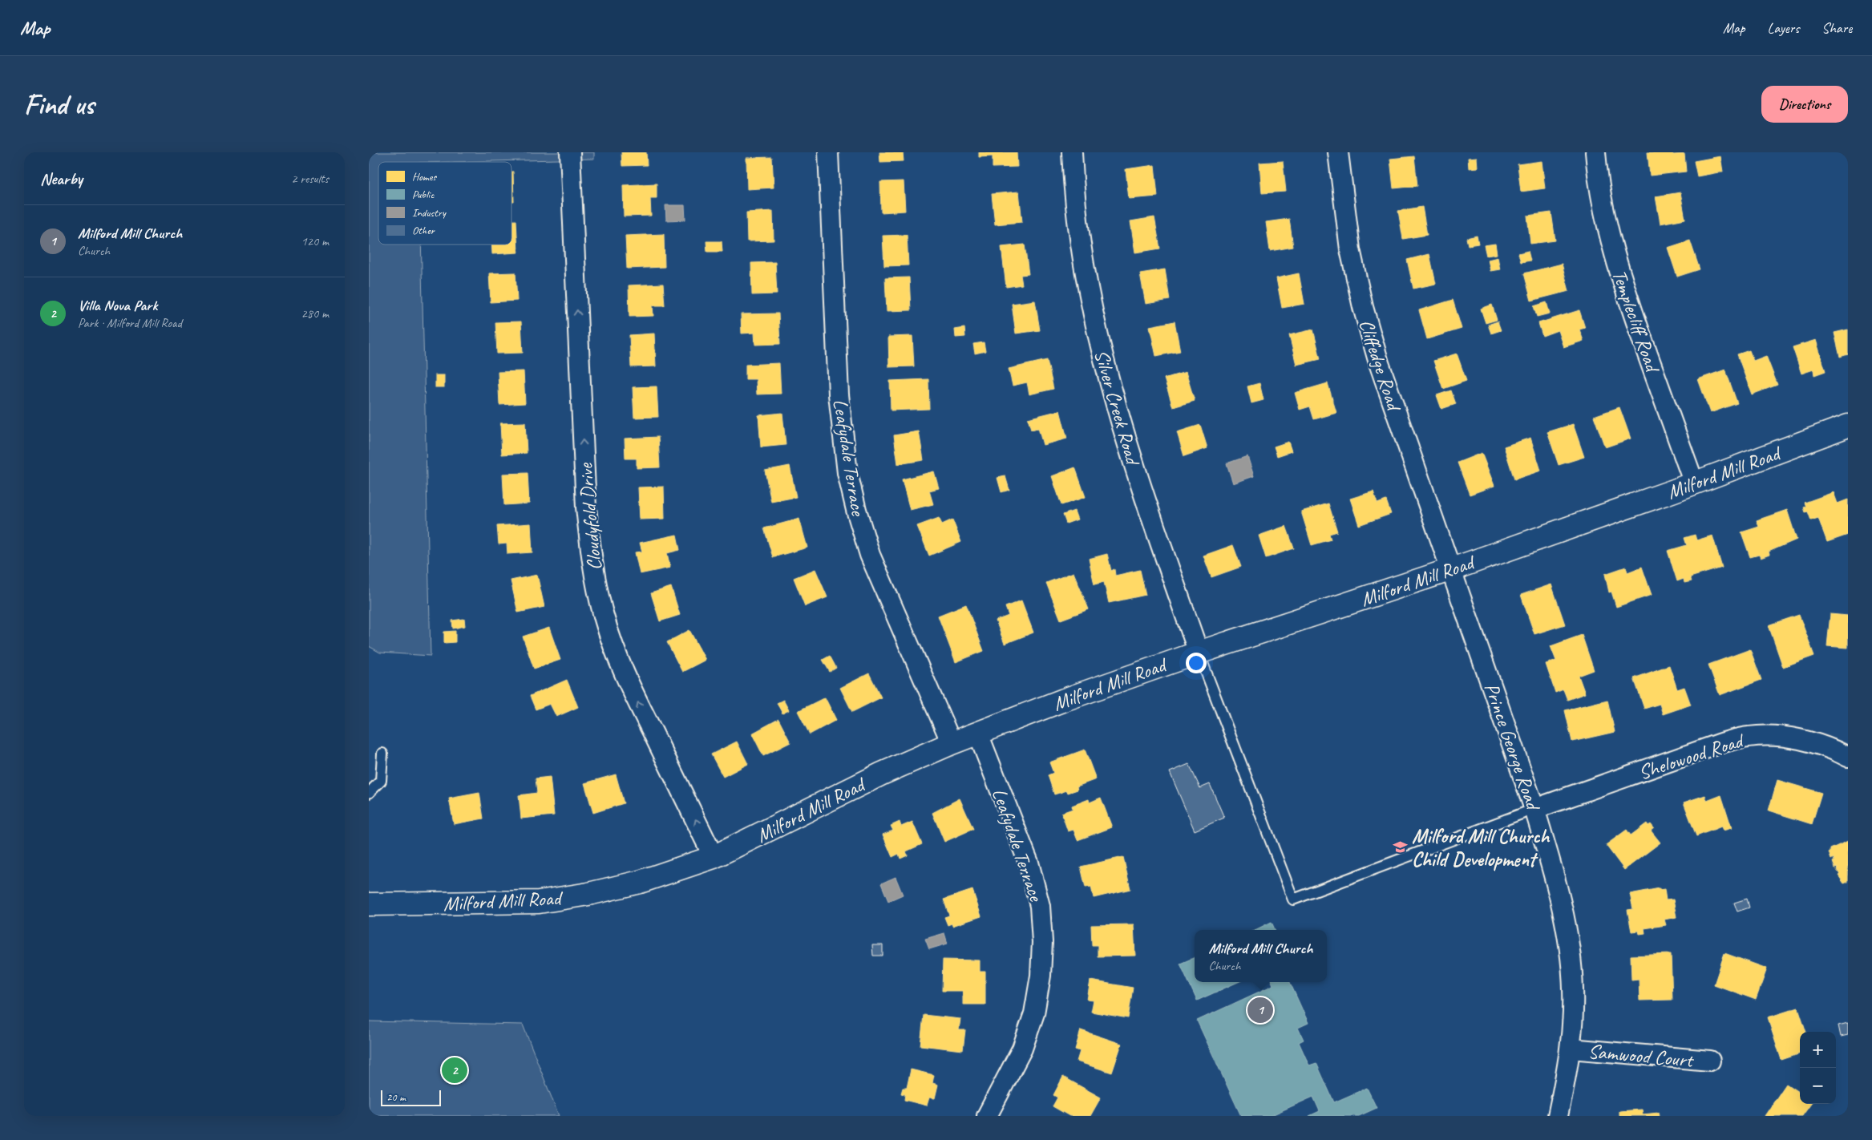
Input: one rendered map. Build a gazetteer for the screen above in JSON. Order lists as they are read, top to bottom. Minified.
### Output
{"streets":{"main road":["Milford Mill Road"],"street":["Templecliff Road","Cliffedge Road","Silver Creek Road","Leafydale Terrace","Cloudyfold Drive","Prince George Road","Shelowood Road","Samwood Court"]},"crossings":[["Templecliff Road","Milford Mill Road"],["Cliffedge Road","Milford Mill Road"],["Cliffedge Road","Prince George Road"],["Silver Creek Road","Milford Mill Road"],["Leafydale Terrace","Milford Mill Road"],["Milford Mill Road","Cloudyfold Drive"],["Milford Mill Road","Prince George Road"],["Prince George Road","Shelowood Road"],["Prince George Road","Samwood Court"]],"one_way":["Cloudyfold Drive"],"places":{"school or university":["Milford Mill Church Child Development"]},"legend":["Homes","Public","Industry","Other"],"scale_bar":"20 m","page":{"header":"Map","nav":["Map","Layers","Share"],"buttons":"Directions","title":"Find us","heading":["Nearby","2 results"],"list":[{"mark":"1","name":"Milford Mill Church","note":"Church","value":"120 m"},{"mark":"2","name":"Villa Nova Park","note":"Park · Milford Mill Road","value":"280 m"}],"popup":["Milford Mill Church","Church"],"pins":["1","2"],"map_buttons":["+","−"],"scale":"20 m"}}
